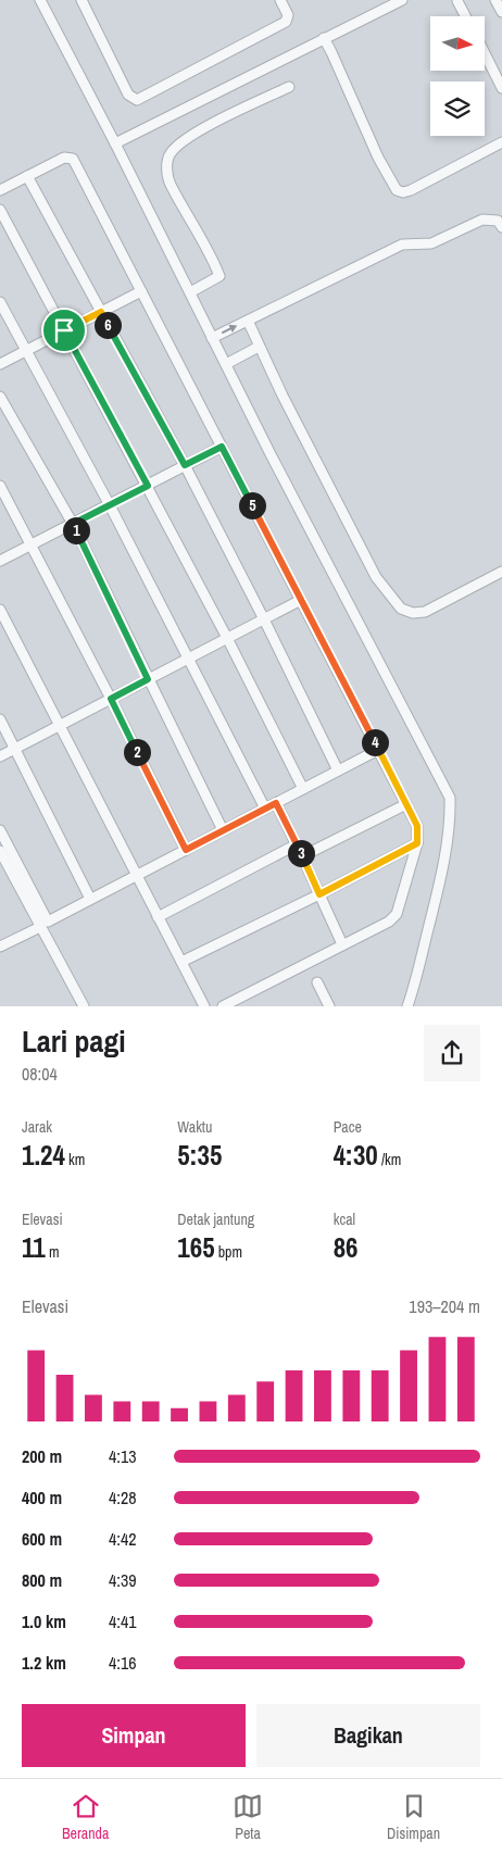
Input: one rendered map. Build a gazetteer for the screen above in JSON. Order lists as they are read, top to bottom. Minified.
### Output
{"north":"right","page":{"pins":["6","5","1","4","2","3"],"heading":["Lari pagi","08:04"],"stats":[["Jarak","1.24 km"],["Waktu","5:35"],["Pace","4:30 /km"],["Elevasi","11 m"],["Detak jantung","165 bpm"],["kcal","86"]],"chart":["Elevasi","193–204 m"],"list":[{"name":"200 m","note":"4:13"},{"name":"400 m","note":"4:28"},{"name":"600 m","note":"4:42"},{"name":"800 m","note":"4:39"},{"name":"1.0 km","note":"4:41"},{"name":"1.2 km","note":"4:16"}],"buttons":["Simpan","Bagikan"],"tabs":["Beranda","Peta","Disimpan"]}}
